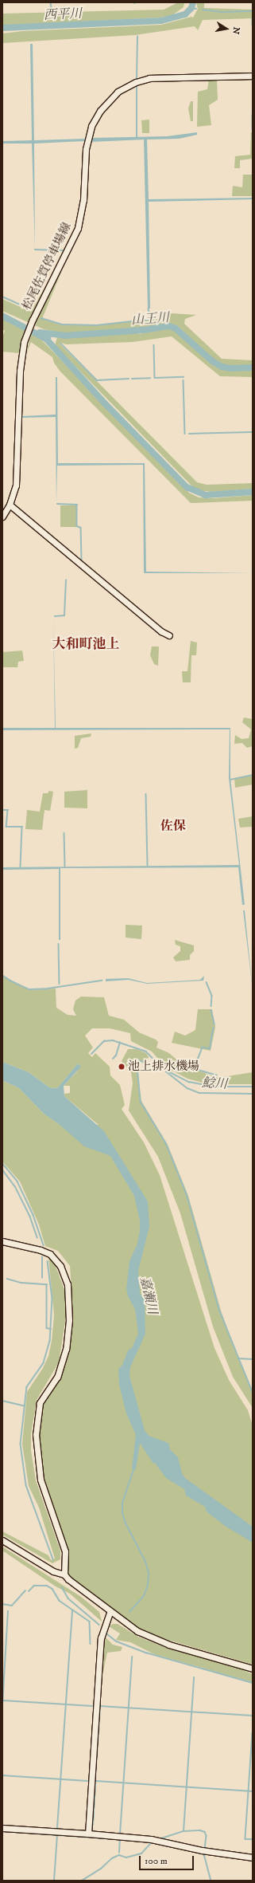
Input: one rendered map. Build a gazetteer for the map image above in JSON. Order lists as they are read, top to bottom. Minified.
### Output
{"streets":{"main road":["松尾佐賀停車場線"]},"districts":["大和町池上","佐保"],"water":["西平川","山王川","鯰川","嘉瀬川"],"places":["池上排水機場"],"scale_bar":"100 m","north":"right"}
